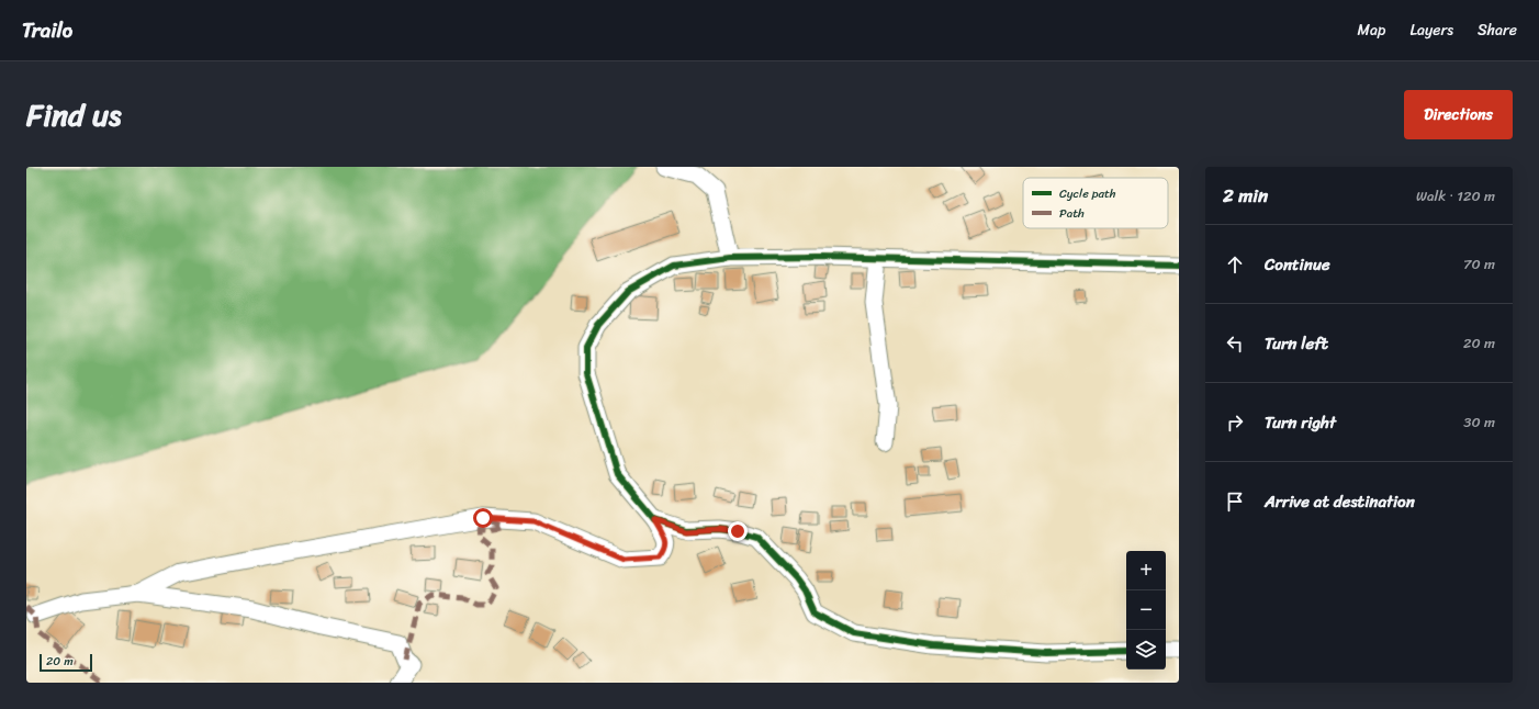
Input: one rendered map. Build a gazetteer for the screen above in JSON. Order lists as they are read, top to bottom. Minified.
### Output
{"legend":["Cycle path","Path"],"scale_bar":"20 m","page":{"header":"Trailo","nav":["Map","Layers","Share"],"title":"Find us","buttons":"Directions","heading":["2 min","Walk · 120 m"],"list":[["Continue","70 m"],["Turn left","20 m"],["Turn right","30 m"],"Arrive at destination"],"map_buttons":["+","−"],"scale":"20 m"}}
